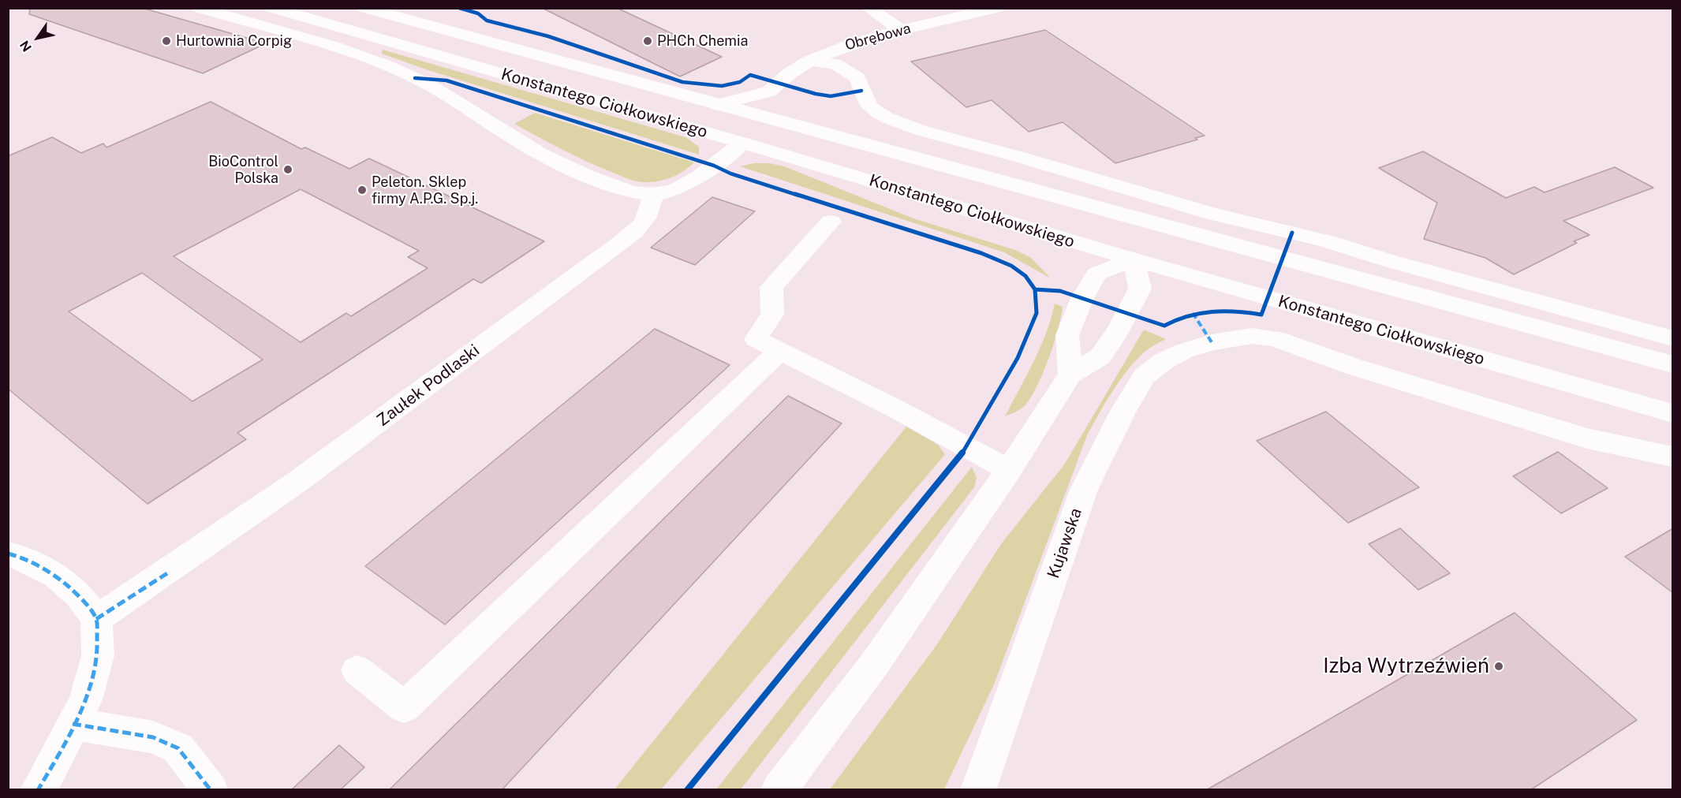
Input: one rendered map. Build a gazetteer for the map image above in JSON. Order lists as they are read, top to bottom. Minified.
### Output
{"streets":{"main road":["Obrębowa","Konstantego Ciołkowskiego","Zaułek Podlaski","Kujawska"]},"crossings":[["Obrębowa","Konstantego Ciołkowskiego"]],"places":["Hurtownia Corpig","PHCh Chemia","BioControl Polska","Peleton. Sklep firmy A.P.G. Sp.j.","Izba Wytrzeźwień"],"north":"bottom left"}
